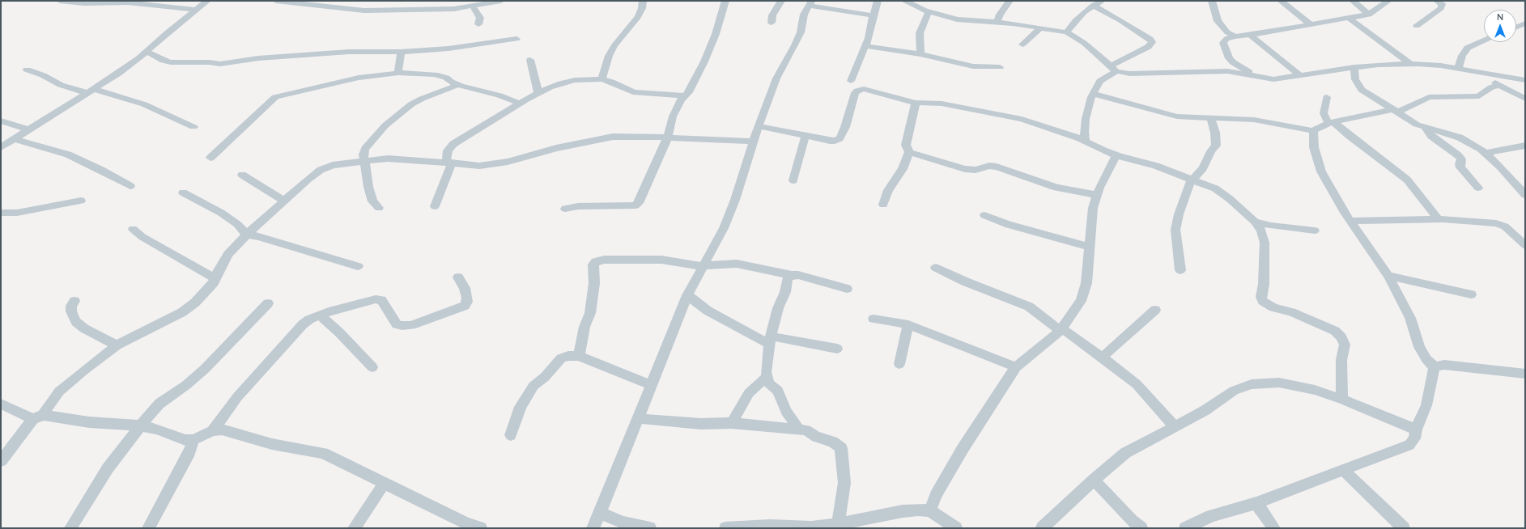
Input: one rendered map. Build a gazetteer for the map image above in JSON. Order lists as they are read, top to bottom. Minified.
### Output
{"north":"top"}
